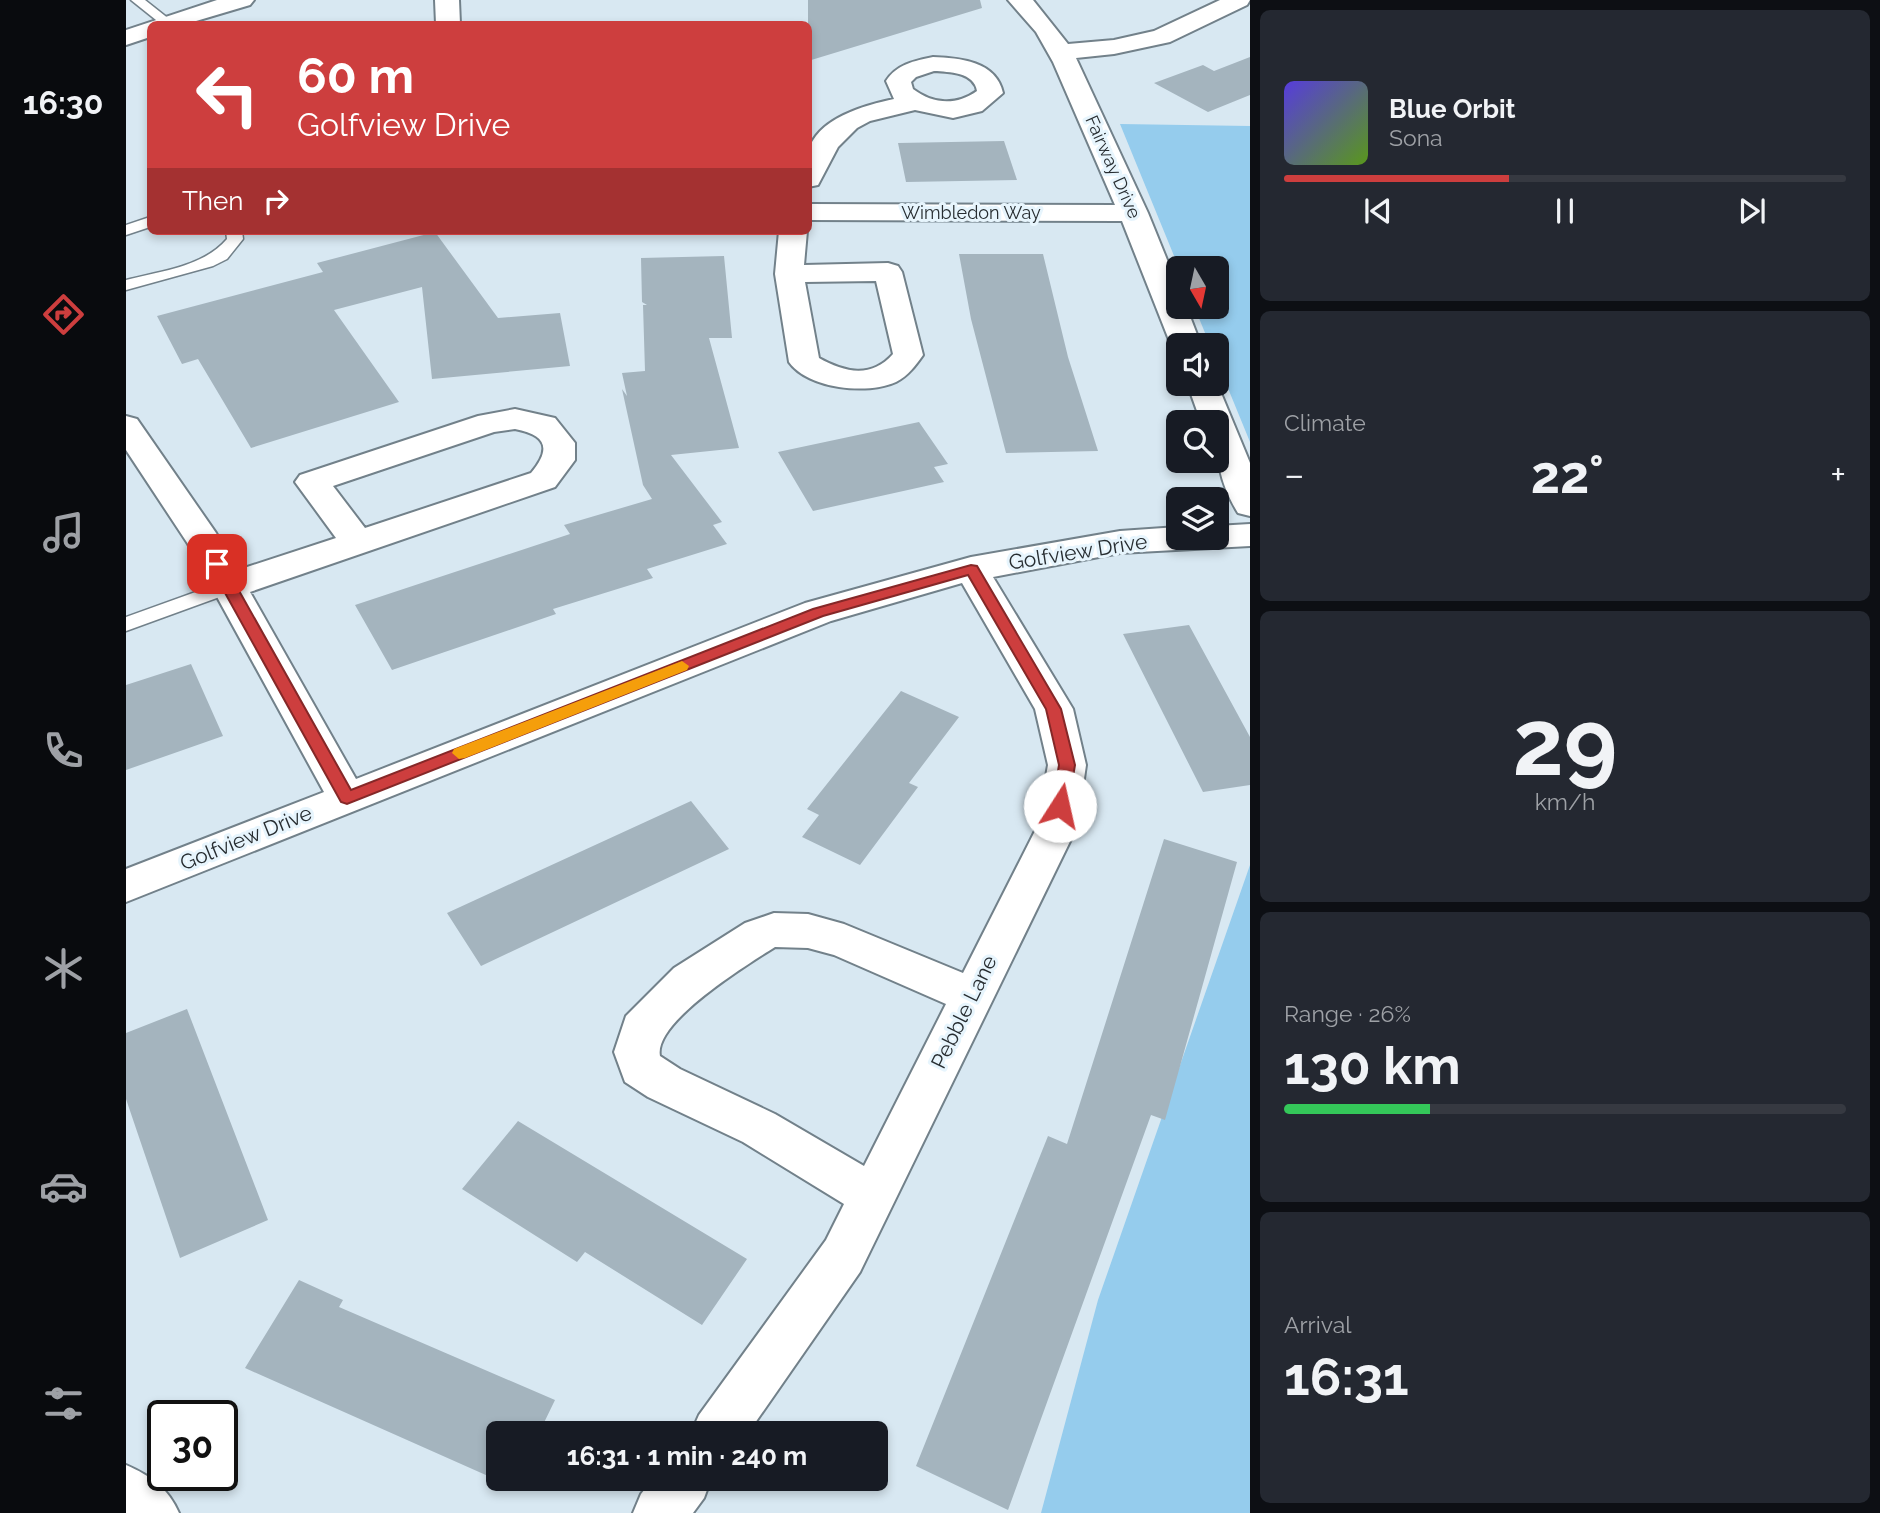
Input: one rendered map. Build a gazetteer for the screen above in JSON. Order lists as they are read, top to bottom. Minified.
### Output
{"streets":{"street":["Fairway Drive","Wimbledon Way","Golfview Drive","Pebble Lane"]},"crossings":[["Fairway Drive","Wimbledon Way"],["Golfview Drive","Pebble Lane"]],"north":"bottom","page":{"tabs":"16:30","turn":["60 m","Golfview Drive"],"song":["Blue Orbit","Sona"],"then":"Then","tile":["Climate",["29","km/h"],["Range · 26%","130 km"],["Arrival","16:31"]],"heat":["−","22°","+"],"limit":"30","trip":"16:31 · 1 min · 240 m"}}
